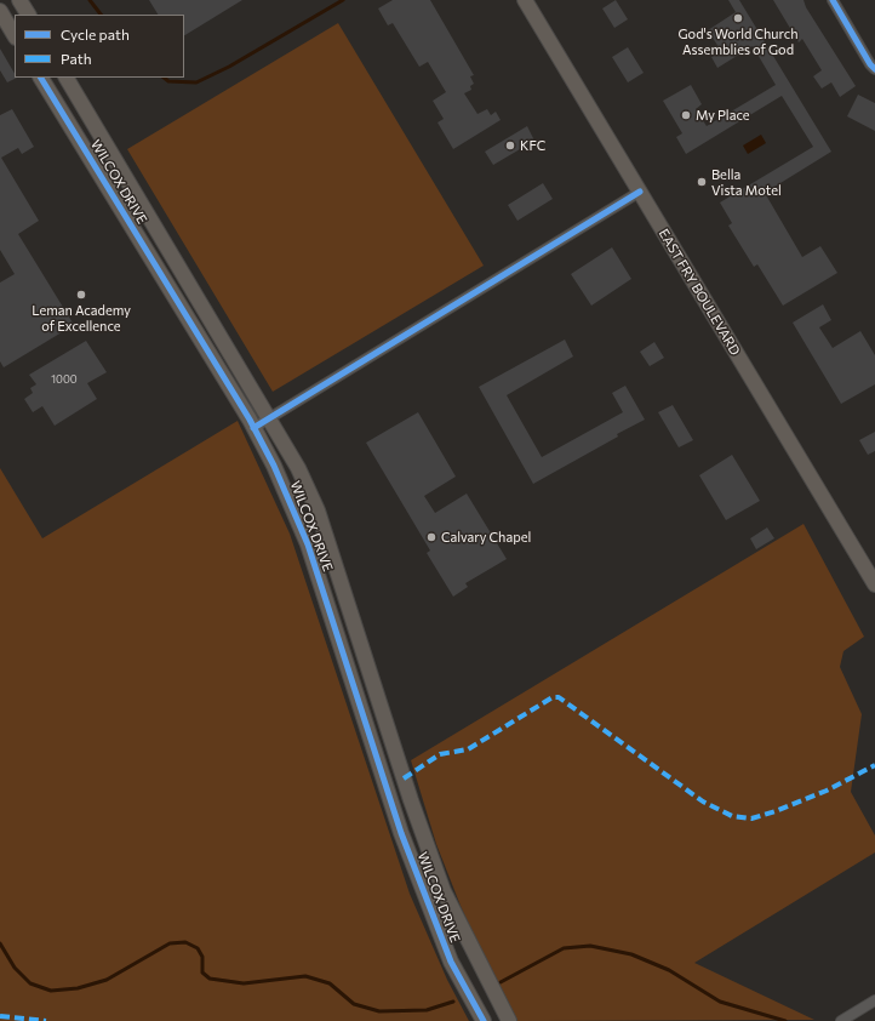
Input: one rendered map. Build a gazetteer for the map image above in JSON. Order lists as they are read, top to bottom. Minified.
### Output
{"streets":{"street":["WILCOX DRIVE","EAST FRY BOULEVARD"]},"places":["God's World Church Assemblies of God","My Place","KFC","Bella Vista Motel","Leman Academy of Excellence","Calvary Chapel"],"house_numbers":["1000"],"legend":["Cycle path","Path"]}
